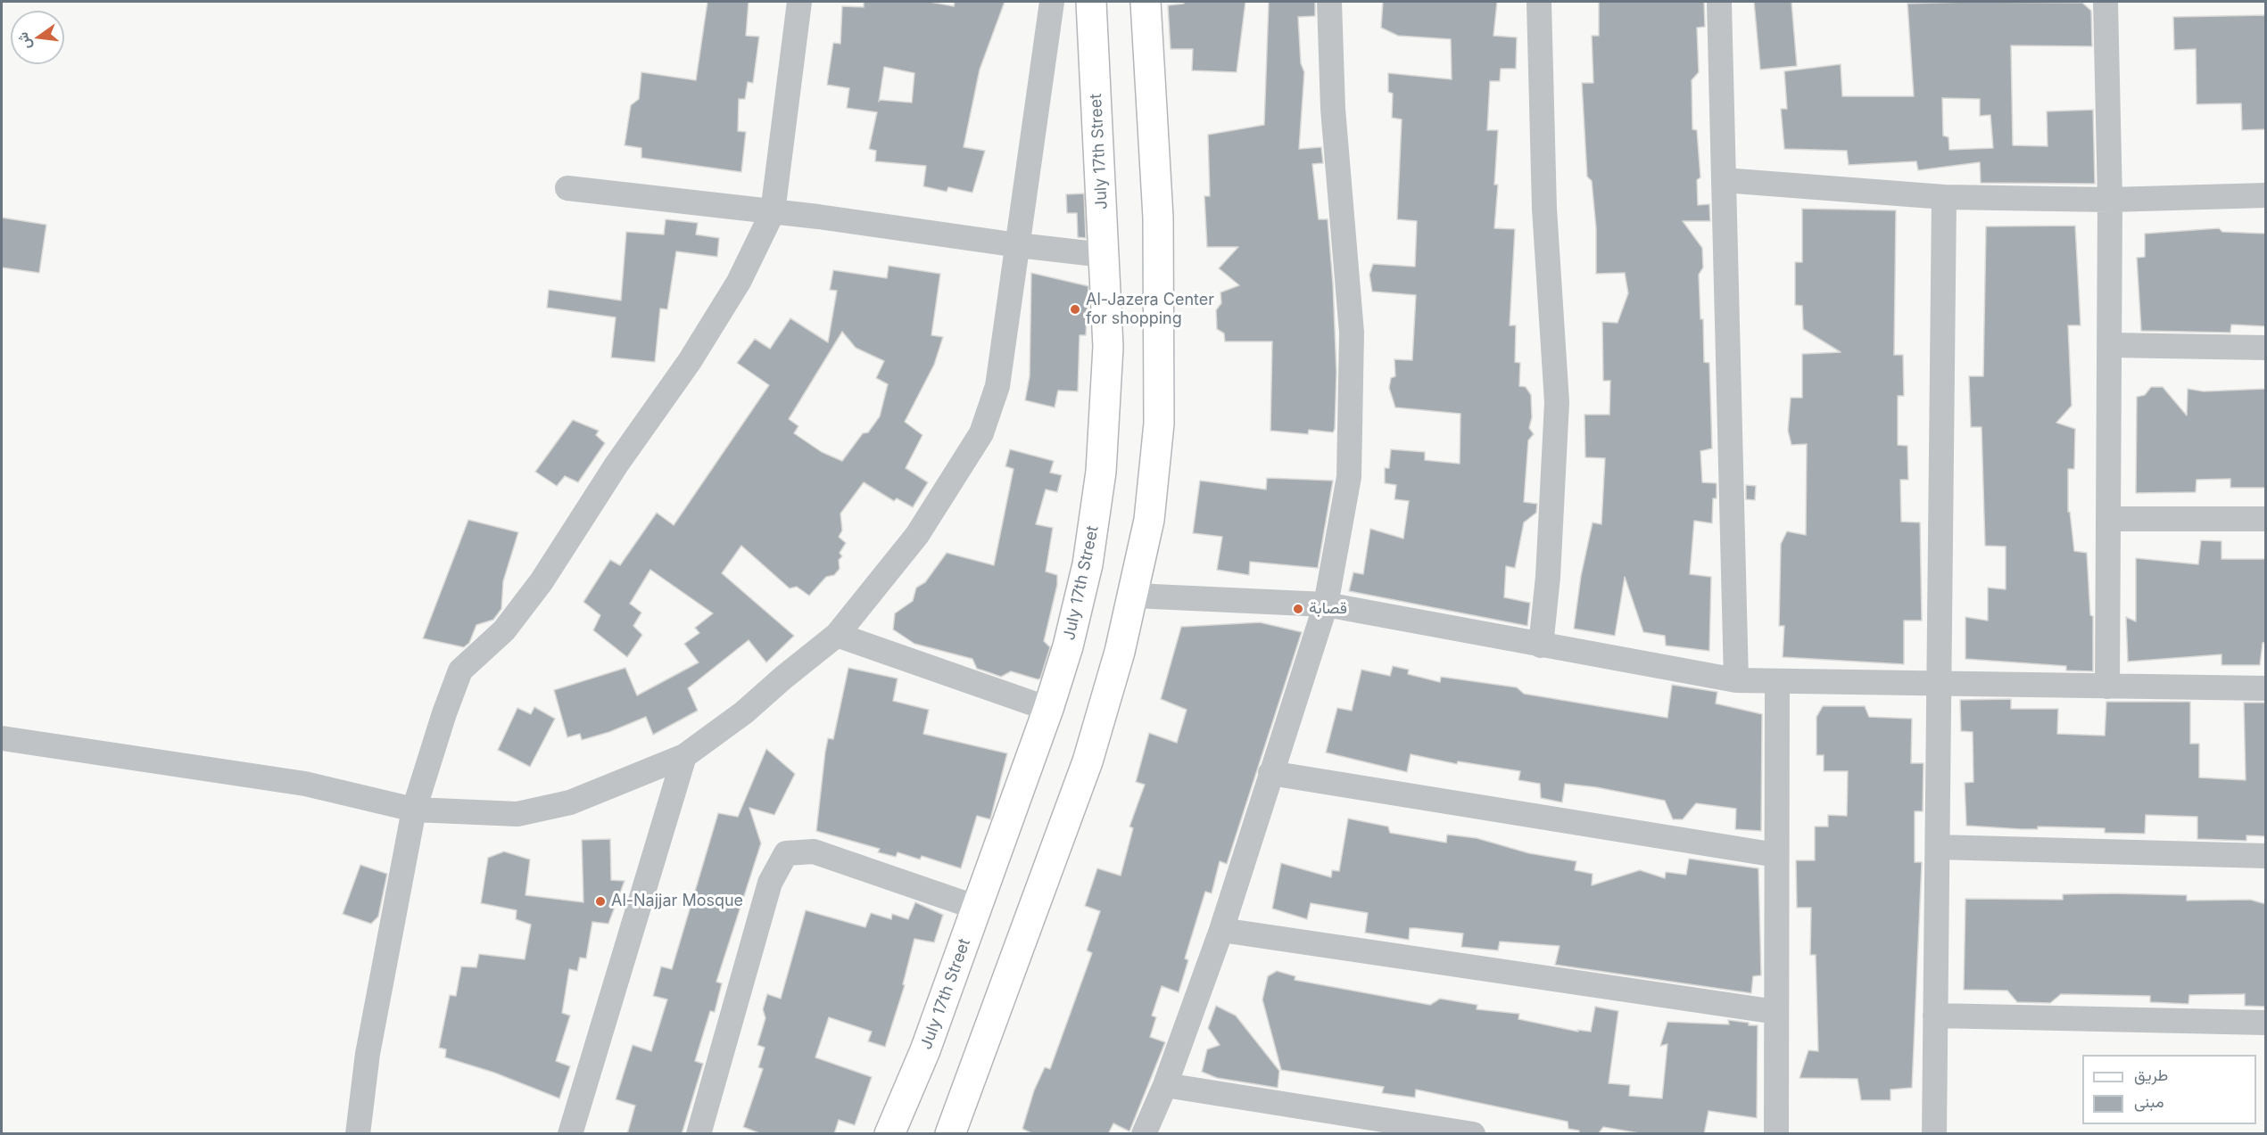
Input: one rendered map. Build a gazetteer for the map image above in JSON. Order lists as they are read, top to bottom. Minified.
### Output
{"streets":{"main road":["July 17th Street"]},"places":["Al-Jazera Center for shopping","قصابة","Al-Najjar Mosque"],"legend":["طريق","مبنى"],"north":"left"}
